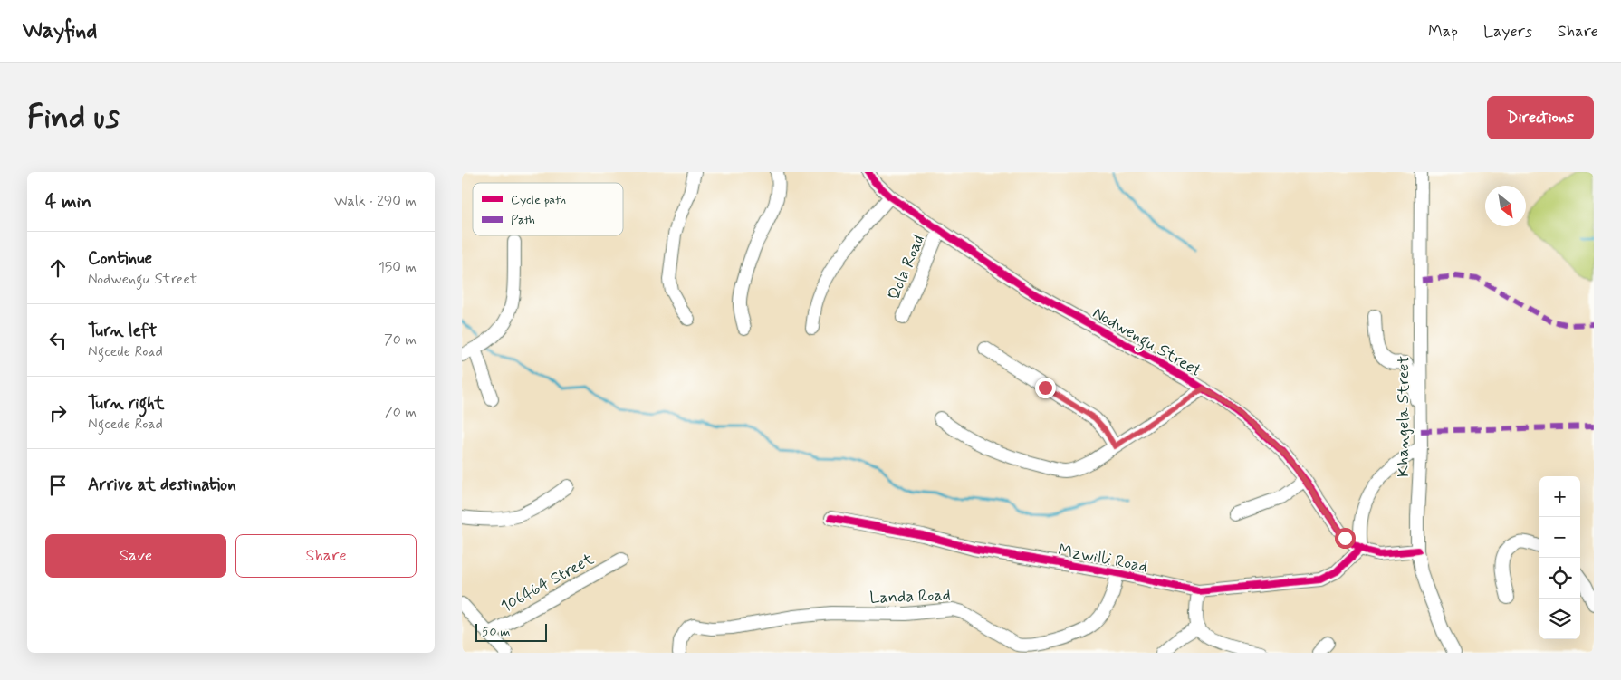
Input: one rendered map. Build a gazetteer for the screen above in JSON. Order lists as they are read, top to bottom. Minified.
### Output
{"streets":{"street":["Qola Road","Nodwengu Street","Khangela Street","Mzwilli Road","106464 Street","Landa Road"]},"crossings":[["Qola Road","Nodwengu Street"],["Nodwengu Street","Khangela Street"],["Nodwengu Street","Mzwilli Road"],["Mzwilli Road","Landa Road"]],"legend":["Cycle path","Path"],"scale_bar":"50 m","north":"bottom right","page":{"header":"Wayfind","nav":["Map","Layers","Share"],"buttons":["Directions",["Save","Share"]],"title":"Find us","heading":["4 min","Walk · 290 m"],"list":[["Continue","Nodwengu Street","150 m"],["Turn left","Ngcede Road","70 m"],["Turn right","Ngcede Road","70 m"],"Arrive at destination"],"map_buttons":["+","−"],"scale":"50 m"}}
